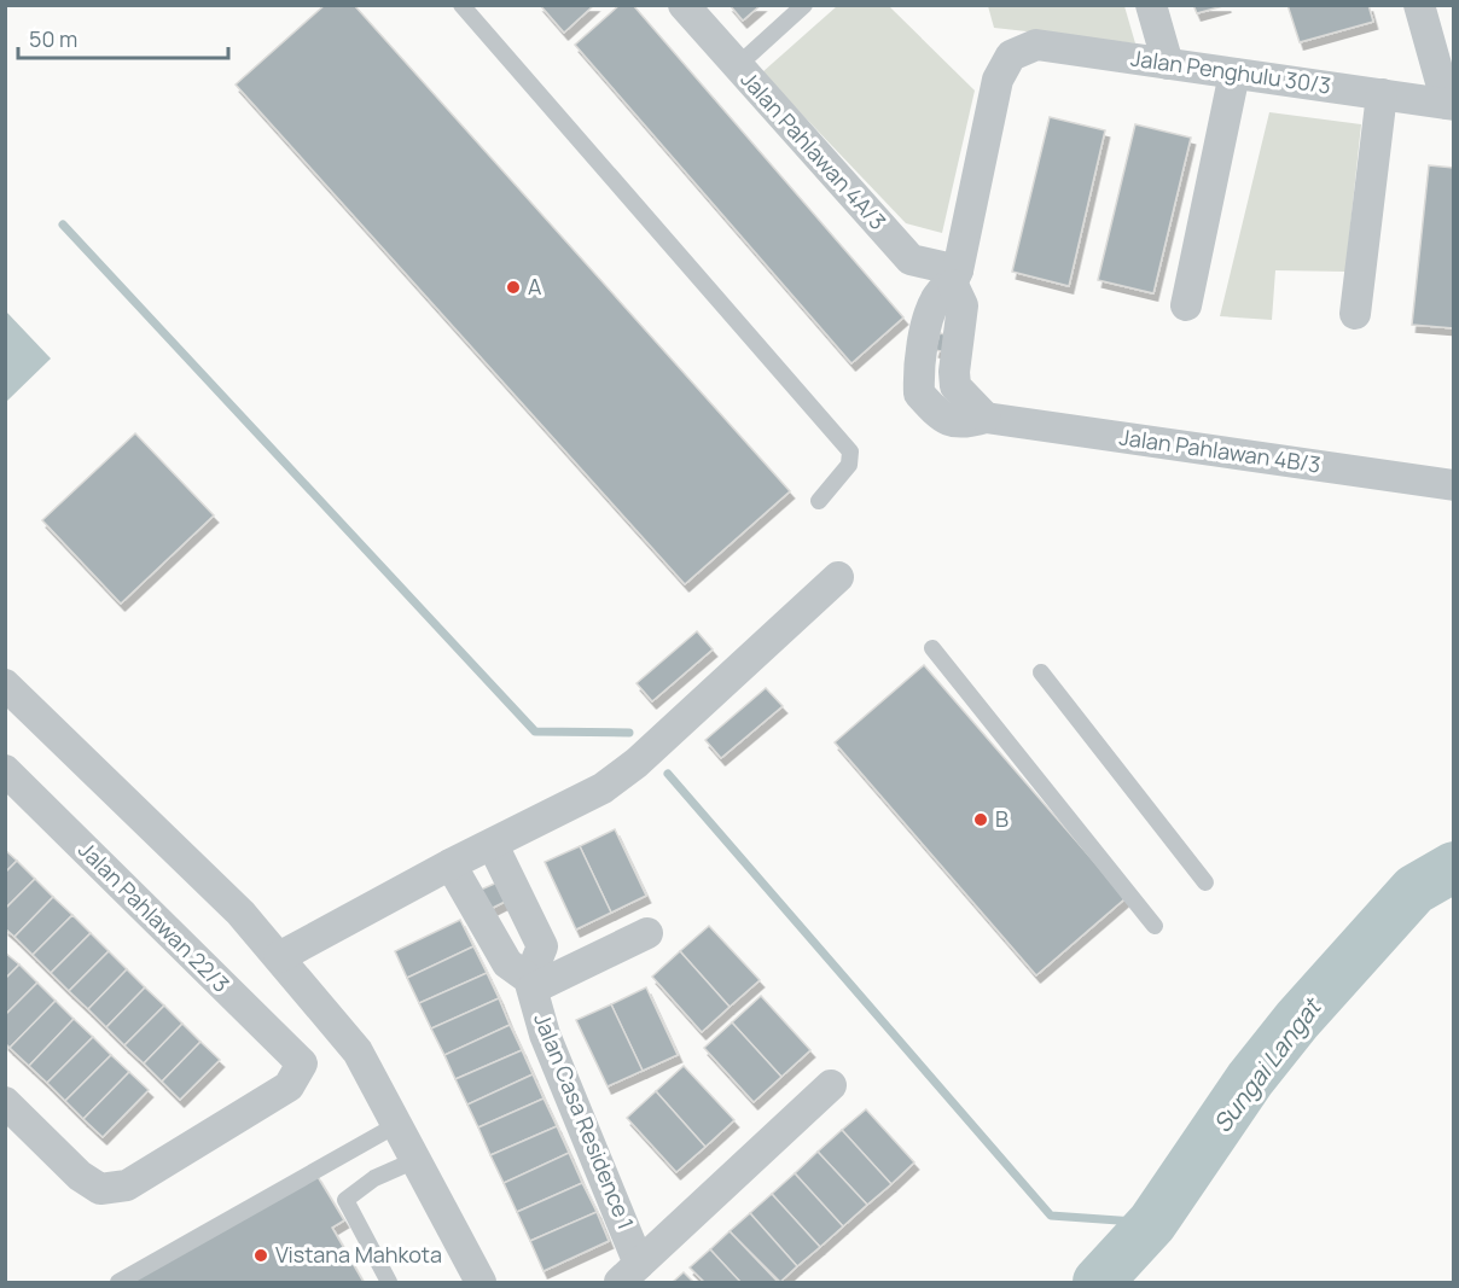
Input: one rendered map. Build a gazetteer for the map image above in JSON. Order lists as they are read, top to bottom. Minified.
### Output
{"streets":{"street":["Jalan Penghulu 30/3","Jalan Pahlawan 4A/3","Jalan Pahlawan 4B/3","Jalan Pahlawan 22/3","Jalan Casa Residence 1"]},"crossings":[["Jalan Penghulu 30/3","Jalan Pahlawan 4A/3"],["Jalan Penghulu 30/3","Jalan Pahlawan 4B/3"],["Jalan Pahlawan 4A/3","Jalan Pahlawan 4B/3"]],"water":["Sungai Langat"],"places":["A","B","Vistana Mahkota"],"scale_bar":"50 m"}
